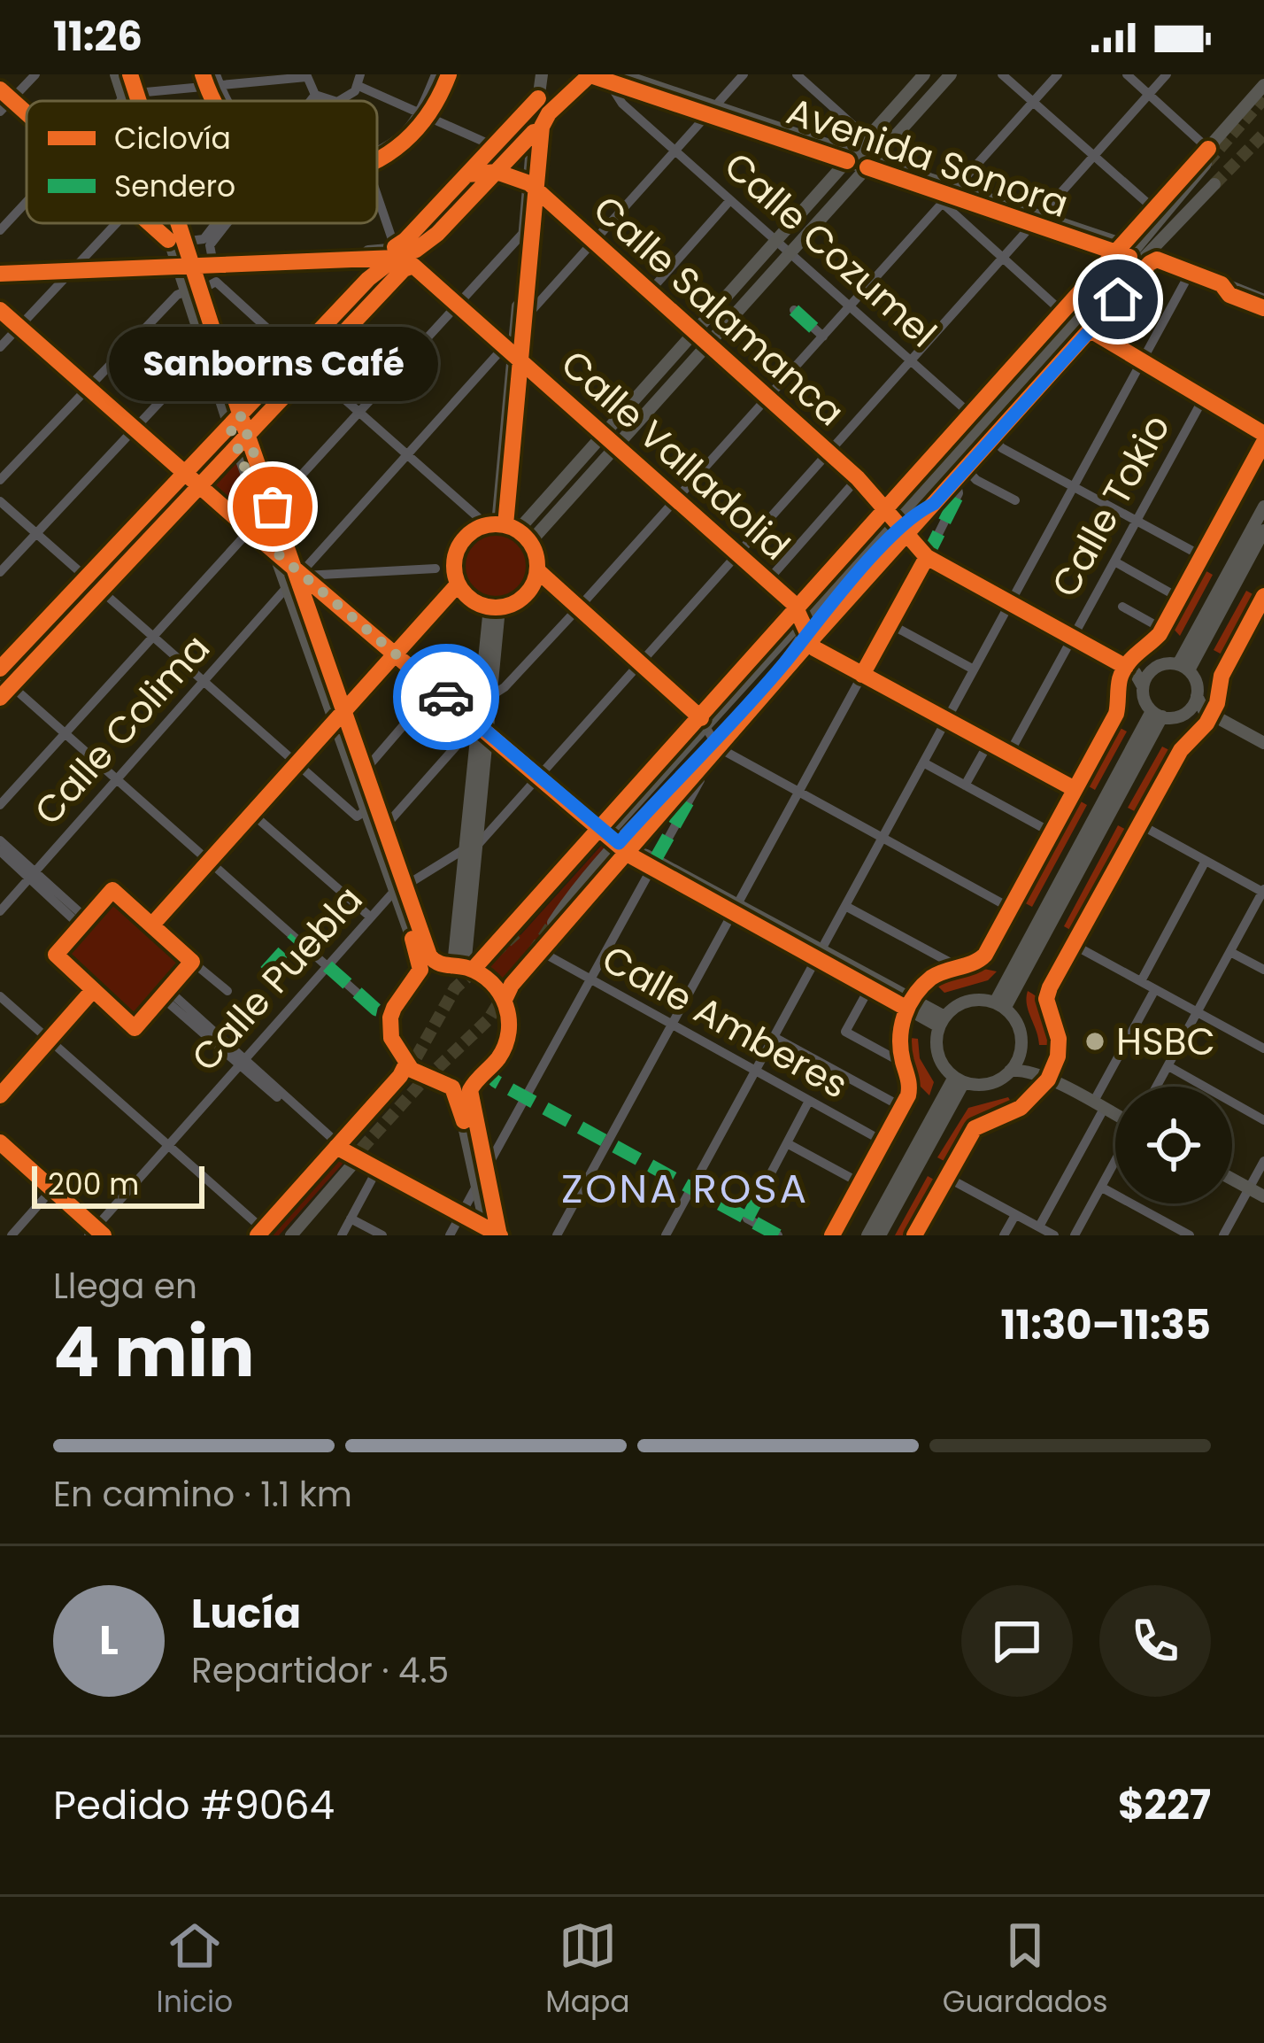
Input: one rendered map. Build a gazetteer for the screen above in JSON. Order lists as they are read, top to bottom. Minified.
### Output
{"streets":{"main road":["Avenida Sonora","Calle Salamanca","Calle Valladolid"],"street":["Calle Cozumel","Calle Tokio","Calle Colima","Calle Puebla","Calle Amberes"]},"crossings":[["Avenida Sonora","Calle Cozumel"],["Avenida Sonora","Calle Puebla"],["Calle Cozumel","Calle Puebla"],["Calle Salamanca","Calle Puebla"],["Calle Valladolid","Calle Tokio"],["Calle Valladolid","Calle Puebla"]],"districts":["ZONA ROSA"],"places":["Sanborns Café","HSBC"],"legend":["Ciclovía","Sendero"],"scale_bar":"200 m","page":{"status":"11:26","bubble":"Sanborns Café","scale":"200 m","heading":["4 min","Llega en","11:30–11:35"],"panel":["Lucía","Repartidor · 4.5","Pedido #9064","$227"],"bar":"En camino · 1.1 km","round":"L","tabs":["Inicio","Mapa","Guardados"]}}
